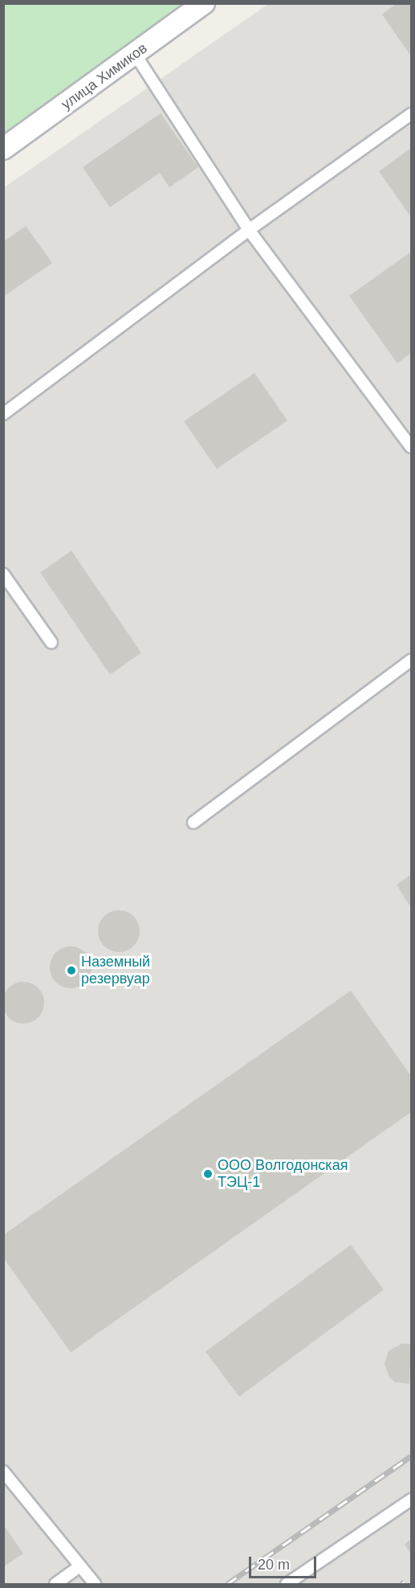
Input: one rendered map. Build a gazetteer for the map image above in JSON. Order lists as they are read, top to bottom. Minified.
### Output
{"streets":{"street":["улица Химиков"]},"places":["Наземный резервуар","ООО Волгодонская ТЭЦ-1"],"scale_bar":"20 m"}
